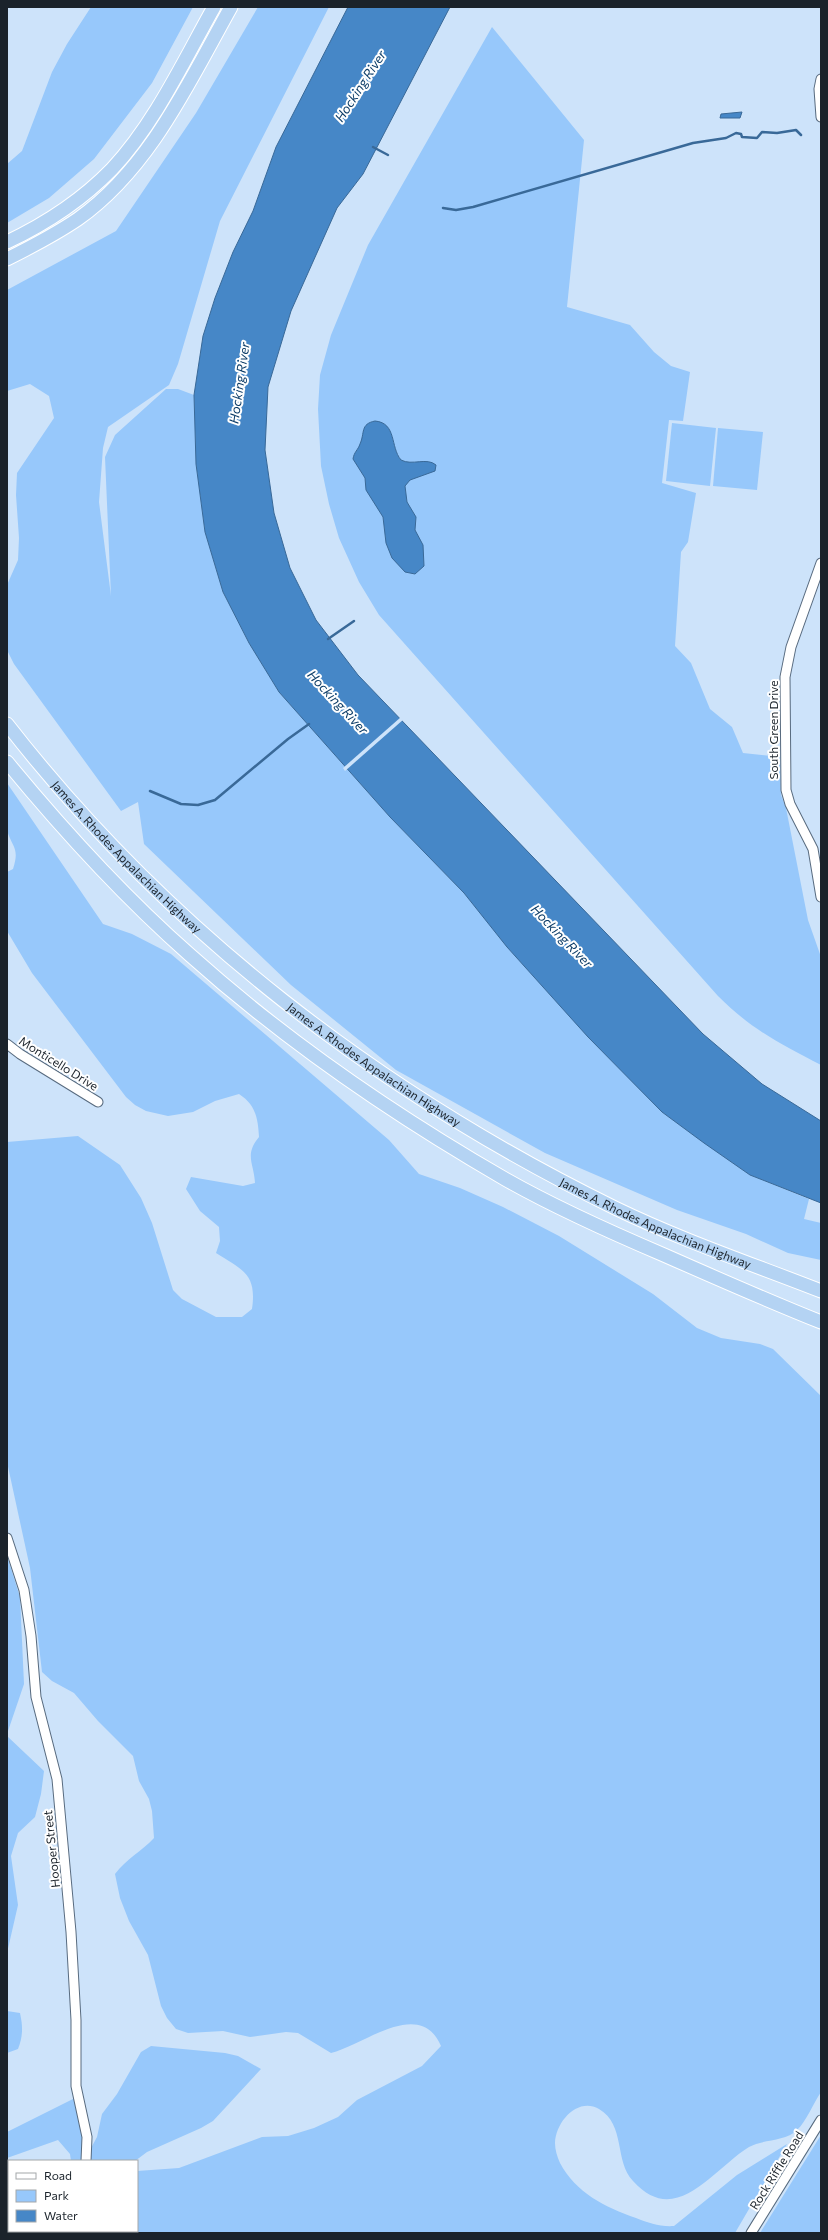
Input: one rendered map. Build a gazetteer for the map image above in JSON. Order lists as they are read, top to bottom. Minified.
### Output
{"streets":{"highway":["James A. Rhodes Appalachian Highway"],"street":["South Green Drive","Monticello Drive","Hooper Street","Rock Riffle Road"]},"water":["Hocking River"],"legend":["Road","Park","Water"]}
